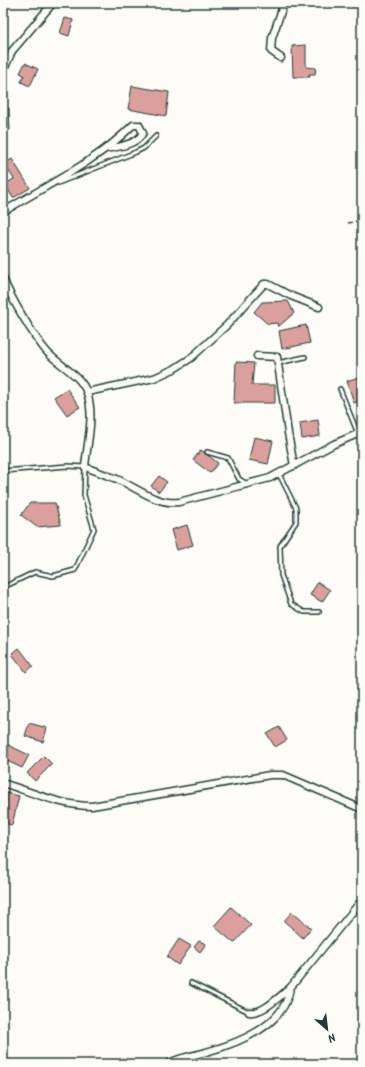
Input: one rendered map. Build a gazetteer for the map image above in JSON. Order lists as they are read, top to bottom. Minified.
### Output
{"north":"bottom right"}
